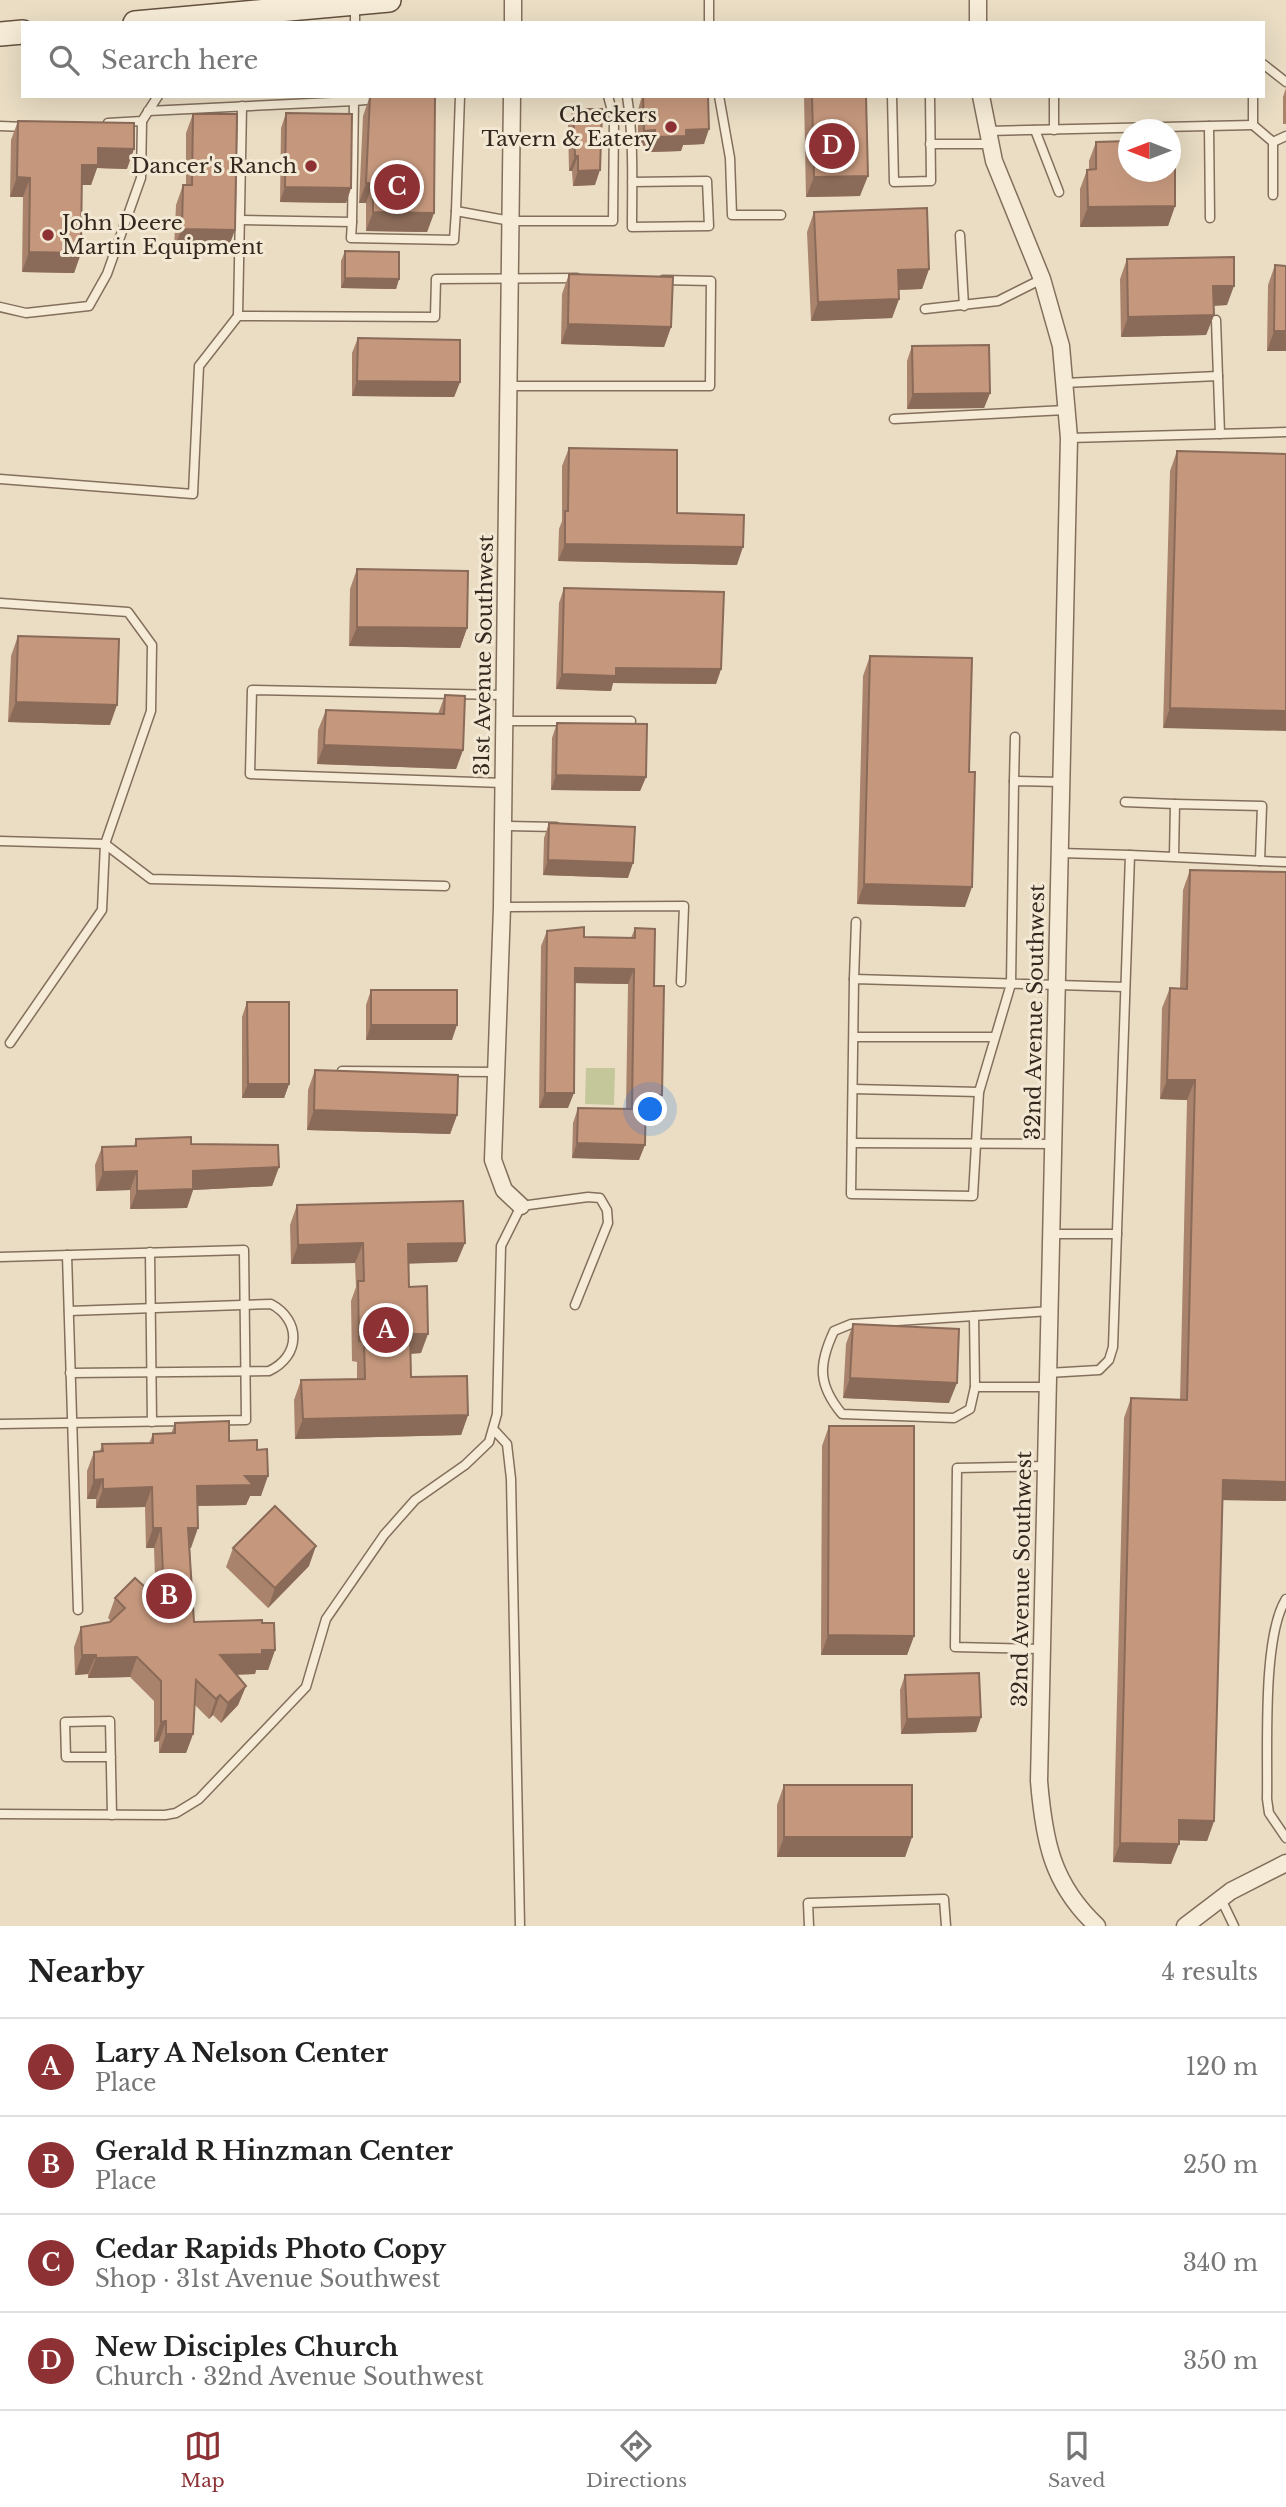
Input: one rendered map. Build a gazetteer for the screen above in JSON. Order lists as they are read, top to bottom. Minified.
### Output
{"streets":{"street":["31st Avenue Southwest","32nd Avenue Southwest"]},"places":["Checkers Tavern & Eatery","Dancer's Ranch","John Deere Martin Equipment"],"north":"left","page":{"search":"Search here","pins":["D","C","A","B"],"heading":["Nearby","4 results"],"list":[{"mark":"A","name":"Lary A Nelson Center","note":"Place","value":"120 m"},{"mark":"B","name":"Gerald R Hinzman Center","note":"Place","value":"250 m"},{"mark":"C","name":"Cedar Rapids Photo Copy","note":"Shop · 31st Avenue Southwest","value":"340 m"},{"mark":"D","name":"New Disciples Church","note":"Church · 32nd Avenue Southwest","value":"350 m"}],"nav":["Map","Directions","Saved"]}}
